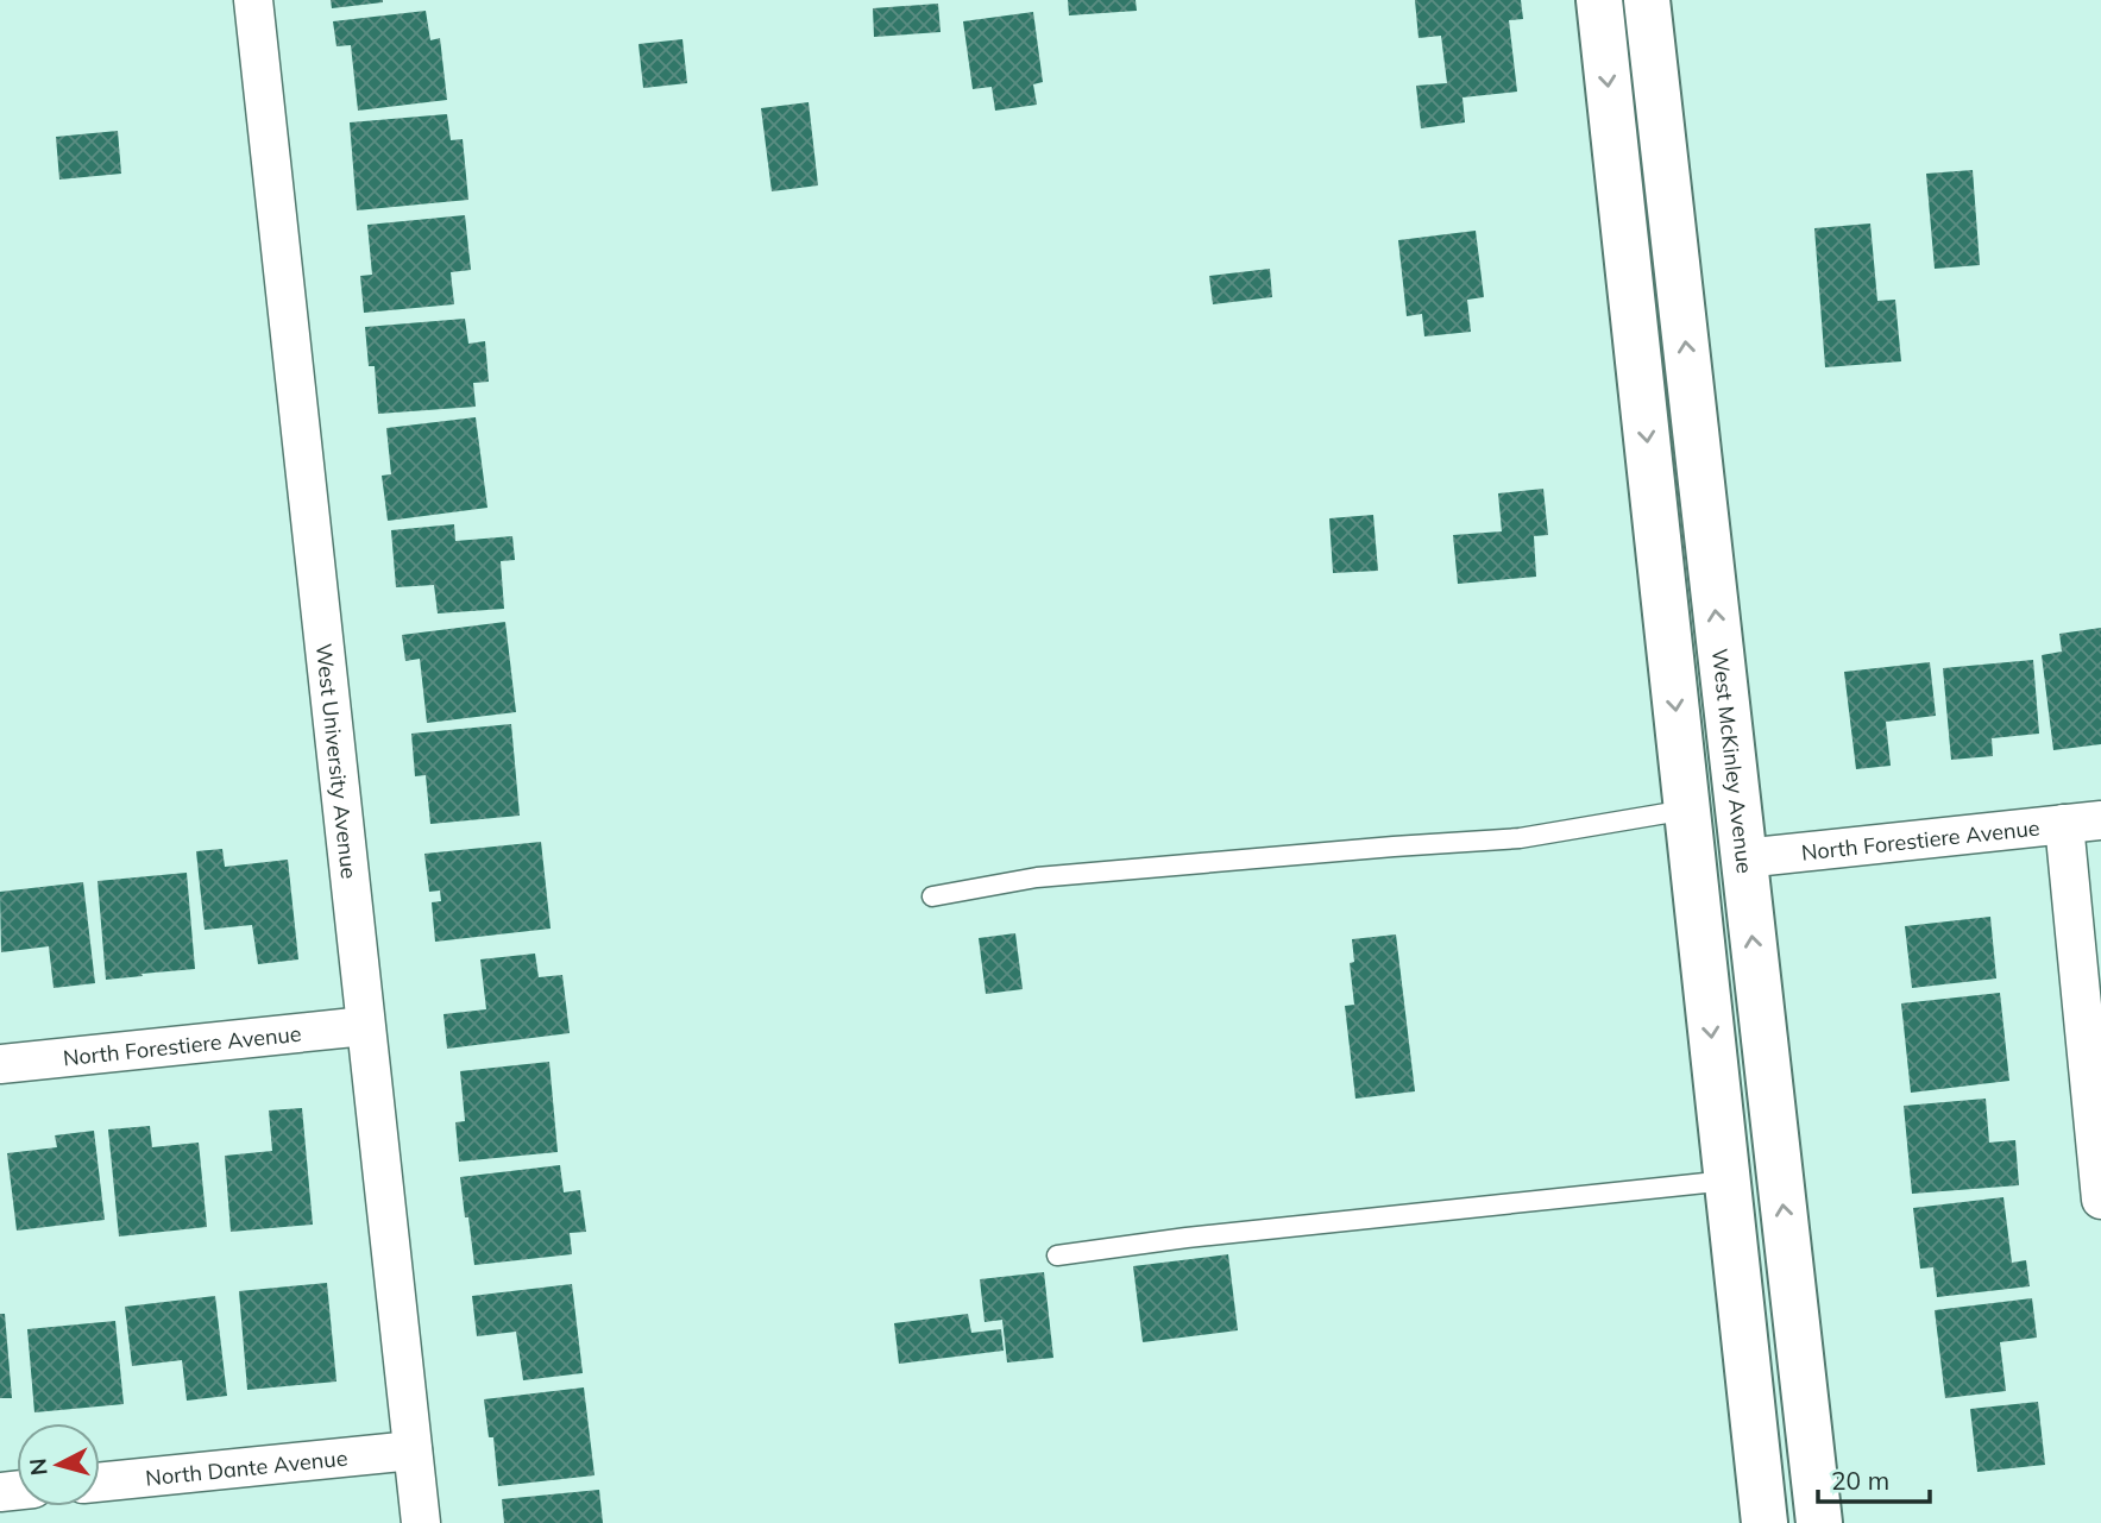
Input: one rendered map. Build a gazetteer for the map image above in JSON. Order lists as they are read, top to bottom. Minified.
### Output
{"streets":{"main road":["West McKinley Avenue"],"street":["West University Avenue","North Forestiere Avenue","North Dante Avenue"]},"crossings":[["West University Avenue","North Forestiere Avenue"],["West University Avenue","North Dante Avenue"],["West McKinley Avenue","North Forestiere Avenue"]],"scale_bar":"20 m","north":"left"}
